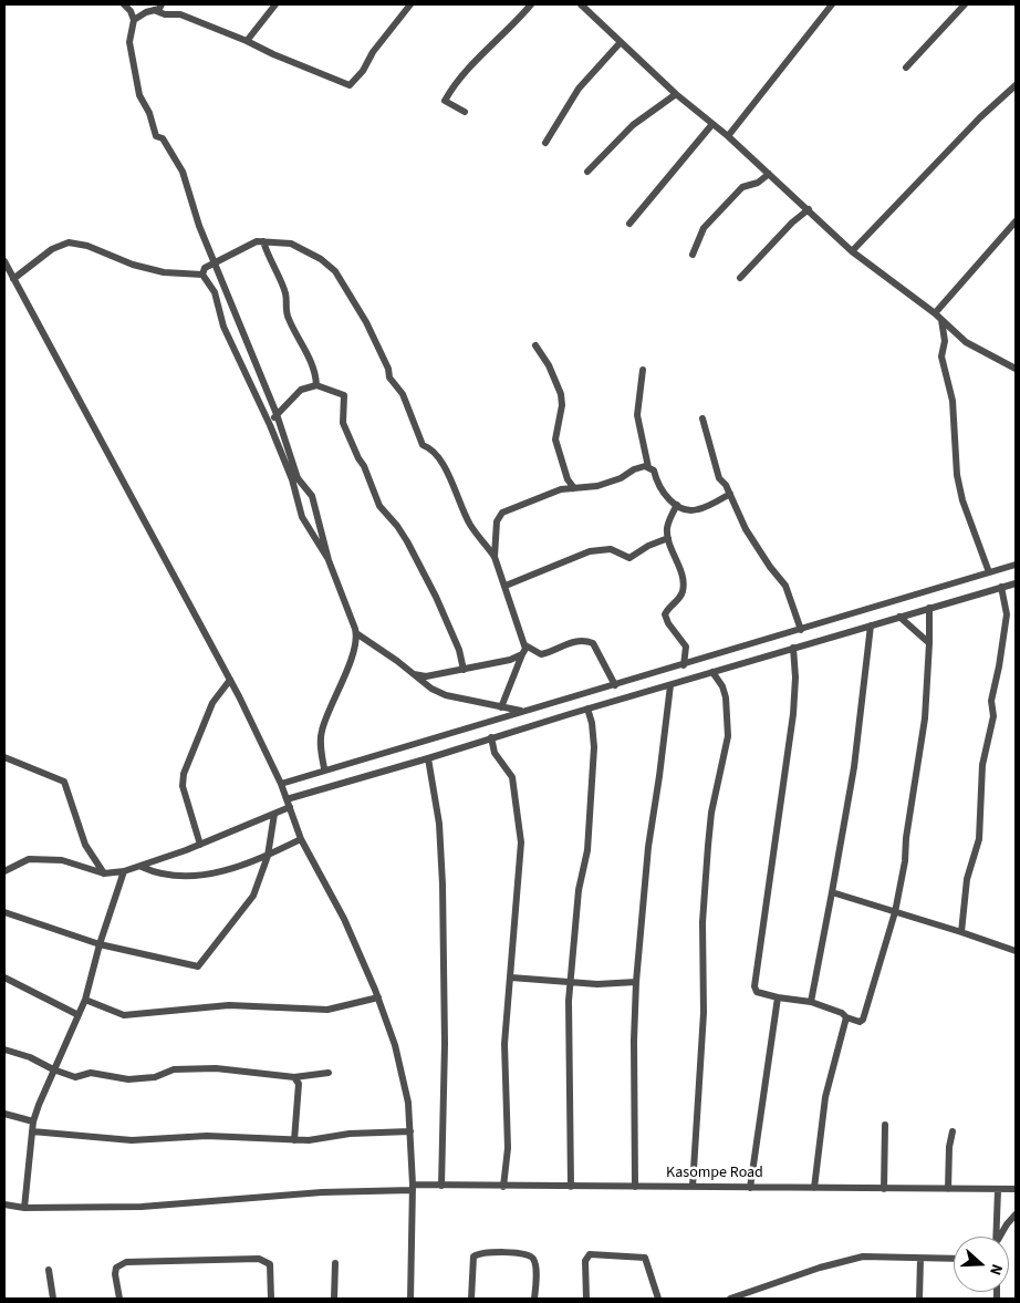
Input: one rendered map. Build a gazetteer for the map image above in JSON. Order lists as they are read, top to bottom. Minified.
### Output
{"streets":{"street":["Kasompe Road"]},"north":"right"}
